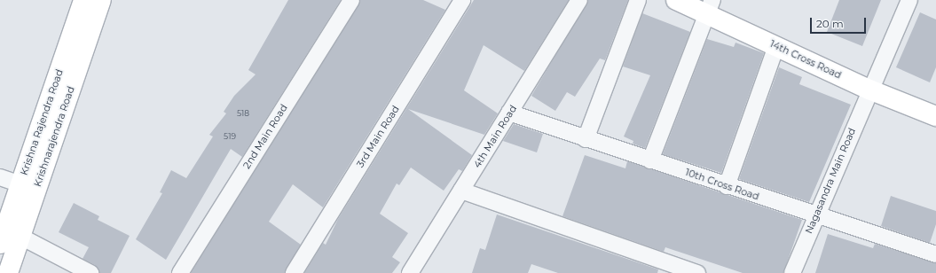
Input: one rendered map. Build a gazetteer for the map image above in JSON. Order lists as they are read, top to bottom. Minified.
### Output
{"streets":{"main road":["14th Cross Road","Krishna Rajendra Road","Krishnarajendra Road"],"street":["2nd Main Road","3rd Main Road","4th Main Road","Nagasandra Main Road","10th Cross Road"]},"crossings":[["14th Cross Road","Nagasandra Main Road"],["Krishna Rajendra Road","Krishnarajendra Road"],["4th Main Road","10th Cross Road"],["Nagasandra Main Road","10th Cross Road"]],"house_numbers":["518","519"],"scale_bar":"20 m"}
